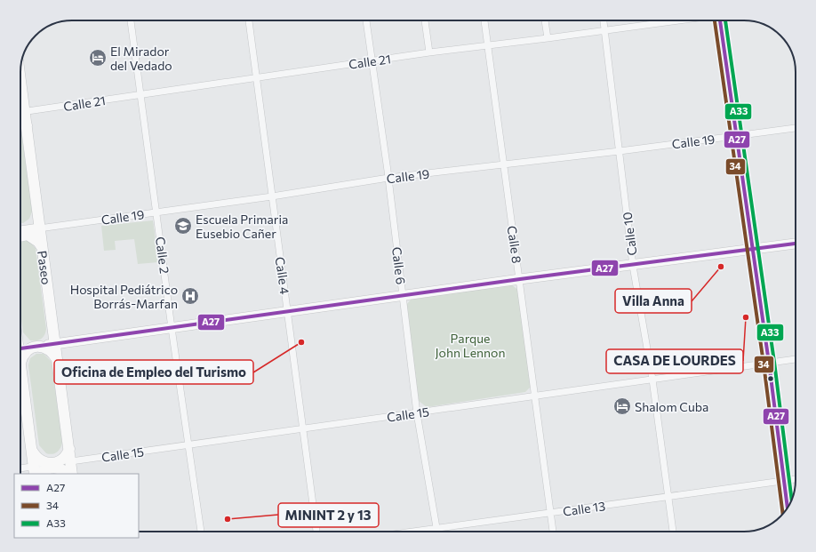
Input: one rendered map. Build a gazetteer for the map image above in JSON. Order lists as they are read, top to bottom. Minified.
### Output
{"streets":{"main road":["Paseo"],"street":["Calle 21","Calle 19","Calle 10","Calle 8","Calle 2","Calle 6","Calle 4","Calle 15","Calle 13"]},"crossings":[["Calle 21","Calle 10"],["Calle 21","Calle 8"],["Calle 21","Calle 2"],["Calle 21","Calle 6"],["Calle 21","Calle 4"],["Calle 19","Calle 10"],["Calle 19","Calle 8"],["Calle 19","Calle 2"],["Calle 19","Calle 6"],["Calle 19","Paseo"],["Calle 19","Calle 4"],["Calle 10","Calle 15"],["Calle 10","Calle 13"],["Calle 8","Calle 15"],["Calle 8","Calle 13"],["Calle 2","Calle 15"],["Calle 6","Calle 15"],["Calle 6","Calle 13"],["Paseo","Calle 15"],["Calle 4","Calle 15"]],"parks":["Parque John Lennon"],"places":{"hotel":["El Mirador del Vedado","Shalom Cuba"],"school or university":["Escuela Primaria Eusebio Cañer"],"other":["Villa Anna","CASA DE LOURDES","Oficina de Empleo del Turismo","MININT 2 y 13"],"hospital":["Hospital Pediátrico Borrás-Marfan"]},"lines":["transit line A27","transit line 34","transit line A33"],"legend":["A27","34","A33"]}
